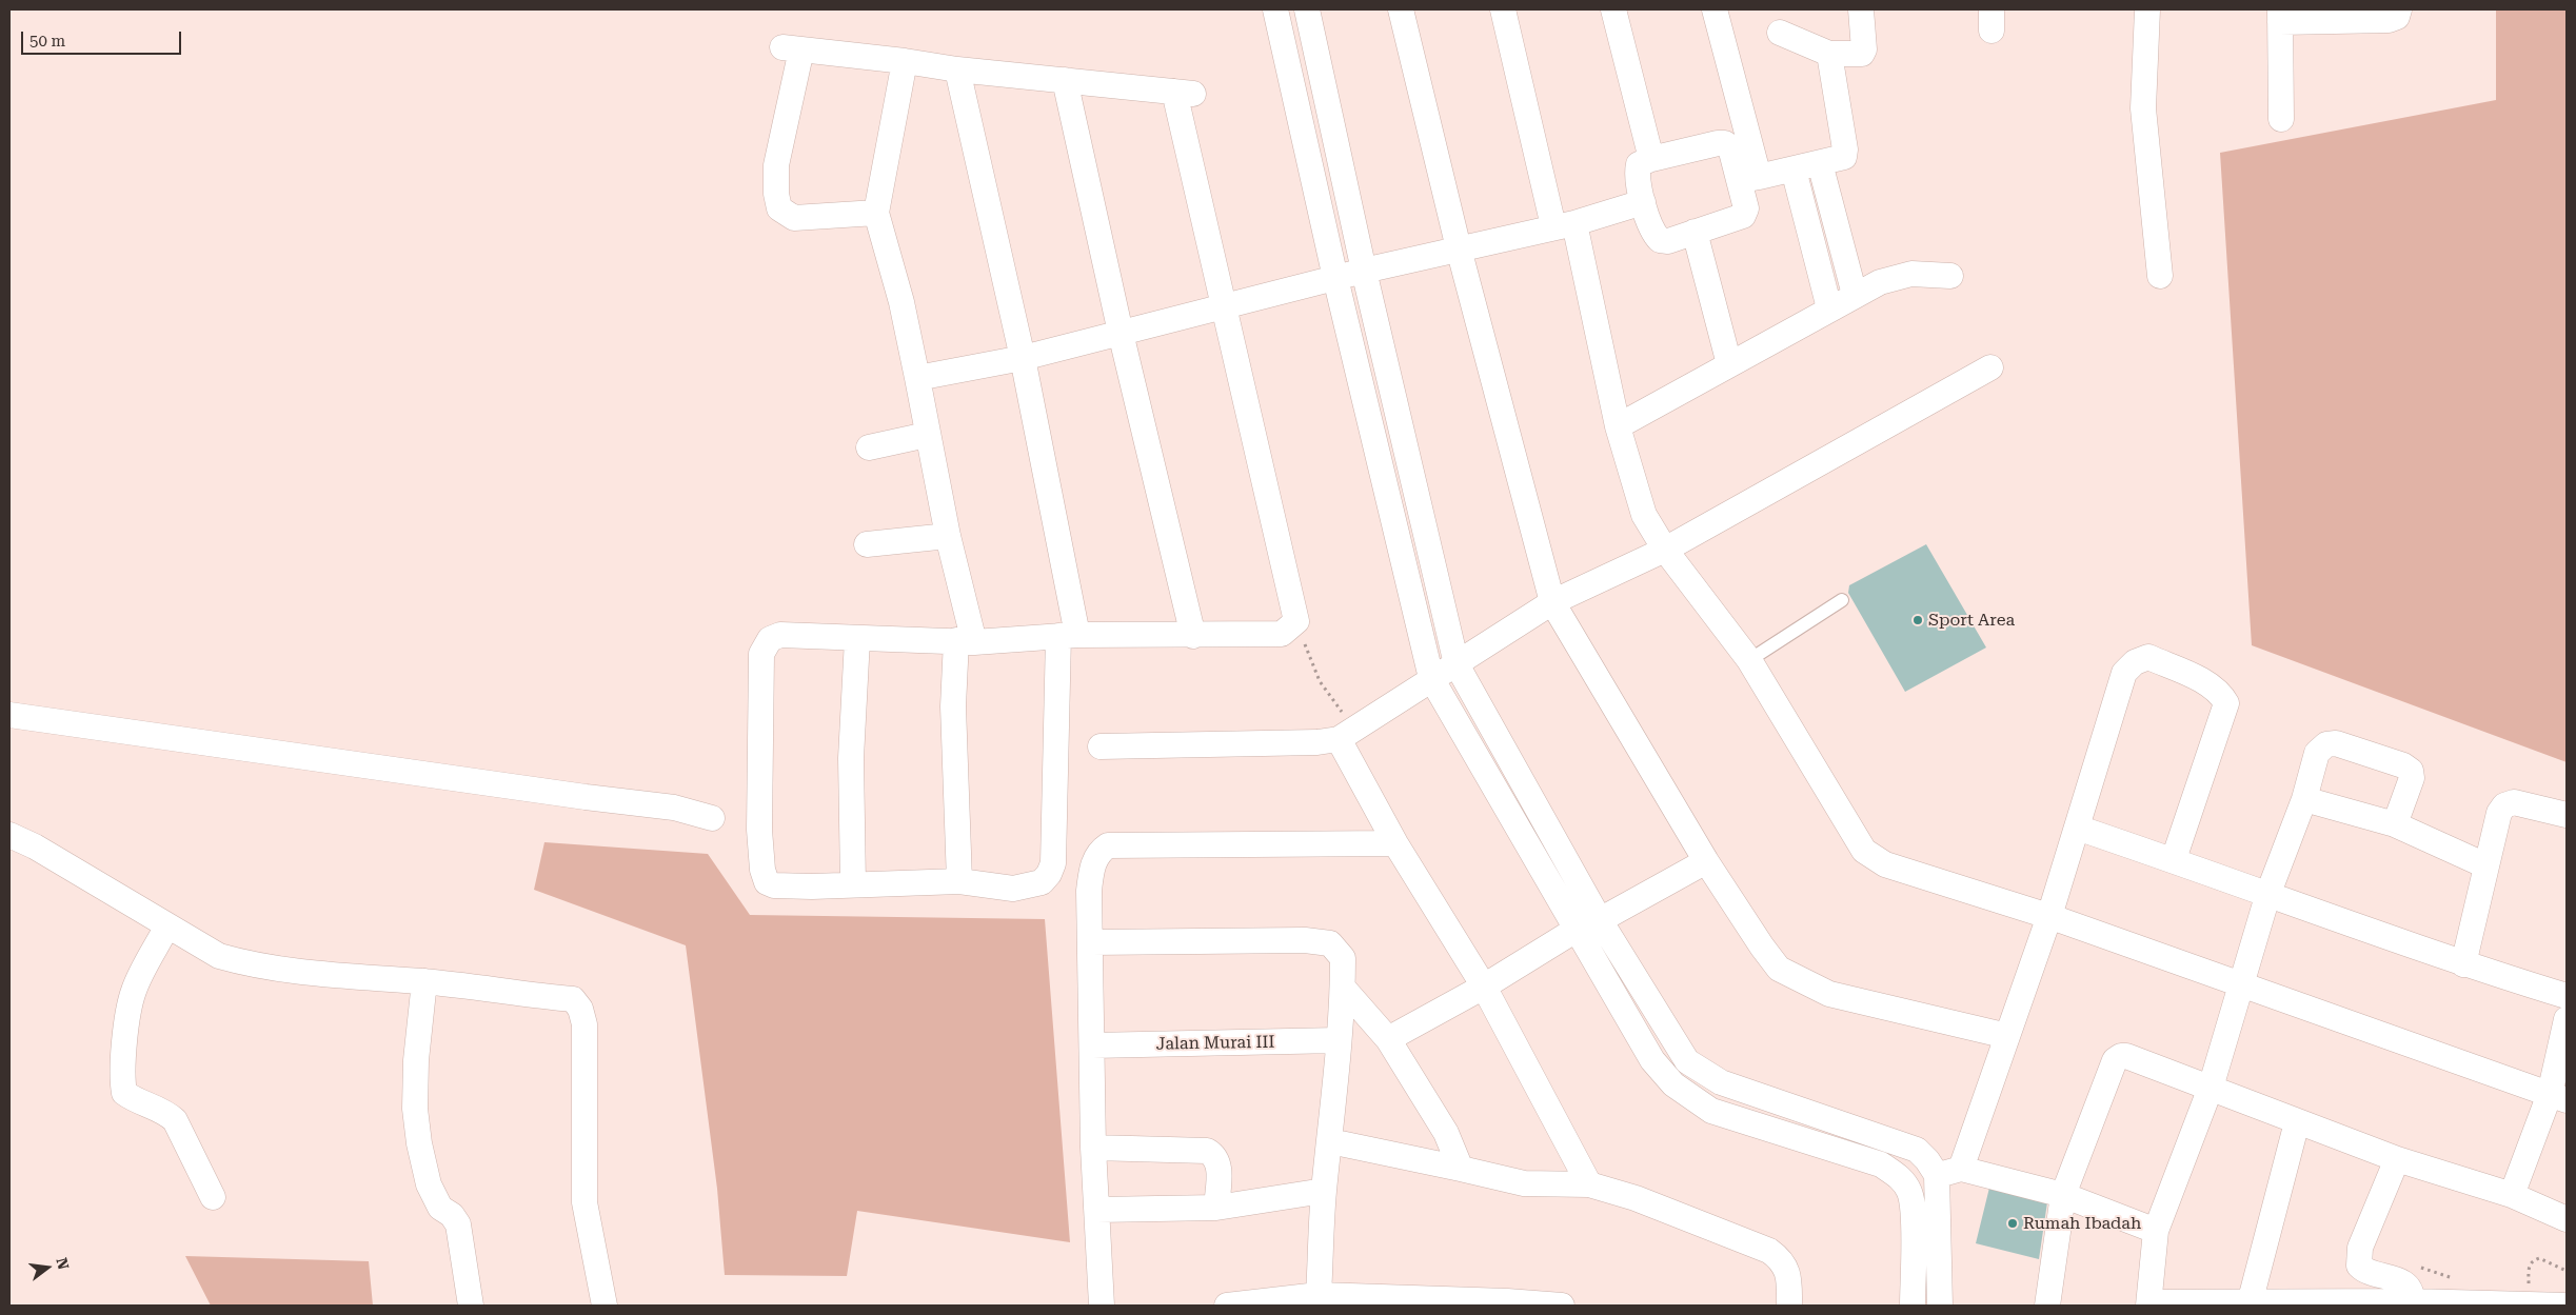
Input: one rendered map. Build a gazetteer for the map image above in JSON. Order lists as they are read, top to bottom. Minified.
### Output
{"streets":{"street":["Jalan Murai III"]},"places":["Sport Area","Rumah Ibadah"],"scale_bar":"50 m","north":"right"}
